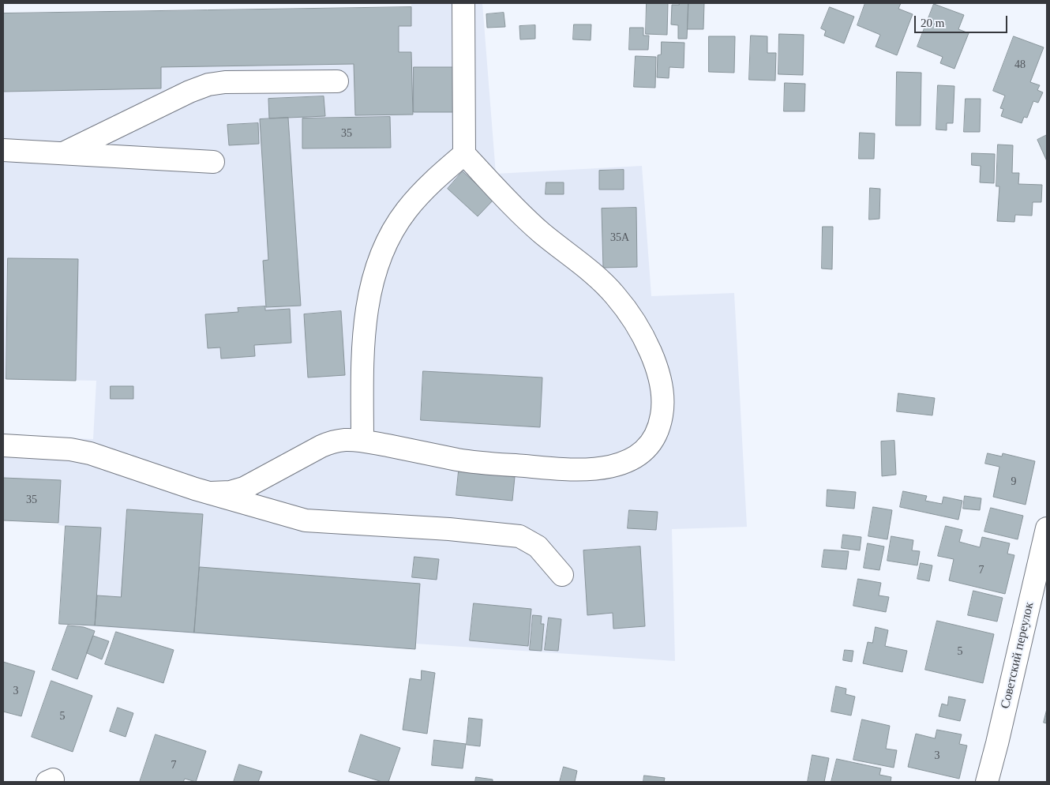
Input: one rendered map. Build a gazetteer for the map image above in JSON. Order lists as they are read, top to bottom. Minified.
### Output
{"streets":{"street":["Советский переулок"]},"house_numbers":["48","35","35А","9","35","7","5","3","5","3","7"],"scale_bar":"20 m"}
